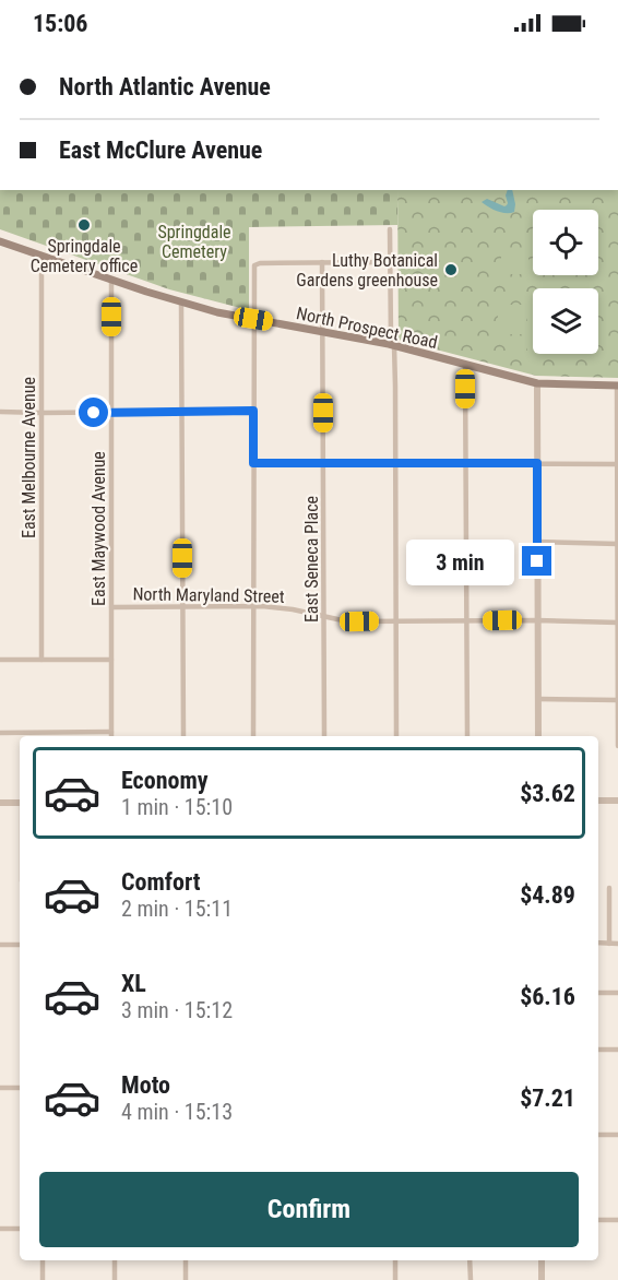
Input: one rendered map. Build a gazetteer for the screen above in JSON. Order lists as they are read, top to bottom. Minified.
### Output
{"streets":{"main road":["North Prospect Road"],"street":["East Melbourne Avenue","East Maywood Avenue","East Seneca Place","North Maryland Street"]},"crossings":[["North Prospect Road","East Melbourne Avenue"],["North Prospect Road","East Maywood Avenue"],["North Prospect Road","East Seneca Place"],["East Maywood Avenue","North Maryland Street"],["East Seneca Place","North Maryland Street"]],"parks":["Springdale Cemetery"],"places":["Springdale Cemetery office","Luthy Botanical Gardens greenhouse"],"page":{"status":"15:06","banner":["North Atlantic Avenue","East McClure Avenue"],"bubble":"3 min","list":[{"name":"Economy","note":"1 min · 15:10","value":"$3.62"},{"name":"Comfort","note":"2 min · 15:11","value":"$4.89"},{"name":"XL","note":"3 min · 15:12","value":"$6.16"},{"name":"Moto","note":"4 min · 15:13","value":"$7.21"}],"buttons":"Confirm"}}
